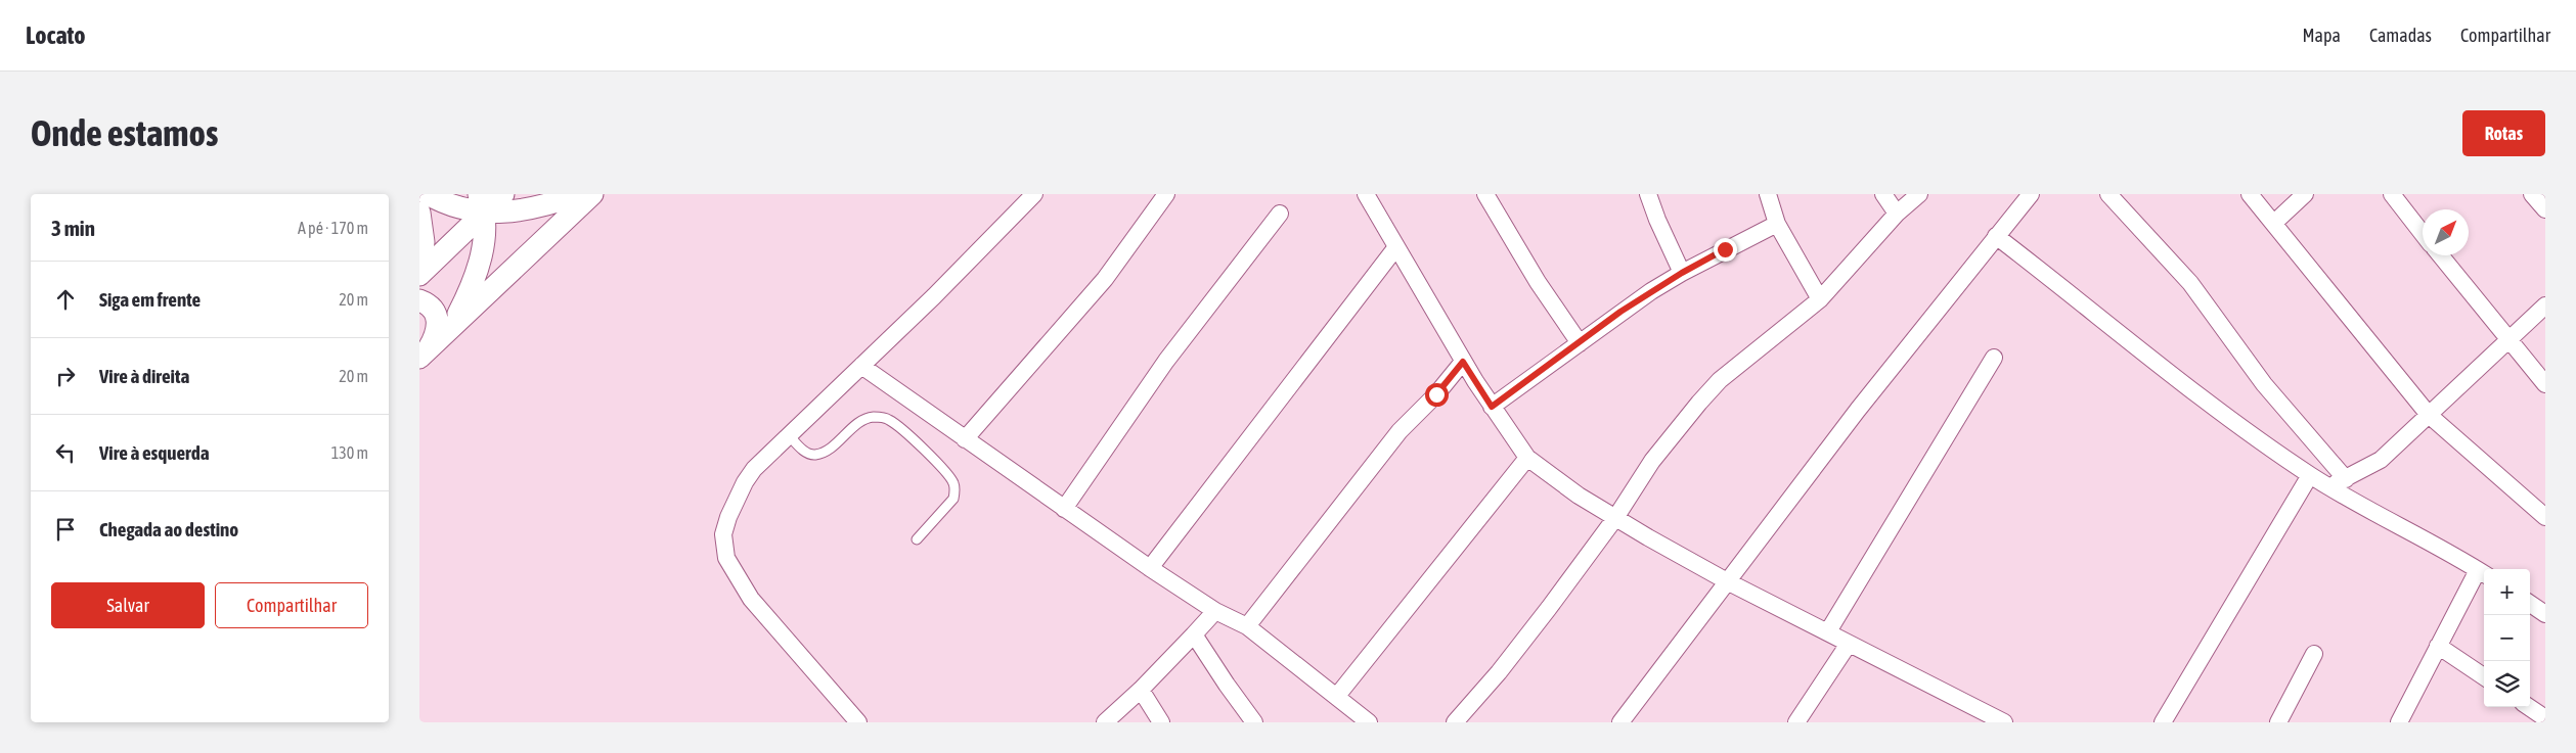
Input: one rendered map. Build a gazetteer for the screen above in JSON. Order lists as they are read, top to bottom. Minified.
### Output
{"north":"top right","page":{"header":"Locato","nav":["Mapa","Camadas","Compartilhar"],"buttons":["Rotas",["Salvar","Compartilhar"]],"title":"Onde estamos","heading":["3 min","A pé · 170 m"],"list":[["Siga em frente","20 m"],["Vire à direita","20 m"],["Vire à esquerda","130 m"],"Chegada ao destino"],"map_buttons":["+","−"]}}
